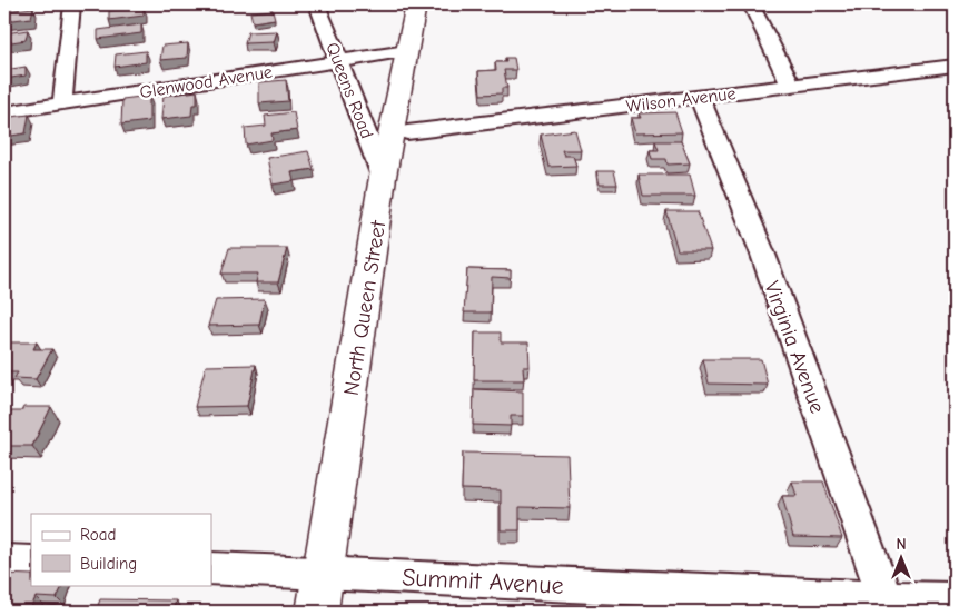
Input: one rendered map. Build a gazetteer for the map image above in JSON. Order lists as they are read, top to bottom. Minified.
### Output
{"streets":{"main road":["North Queen Street"],"street":["Glenwood Avenue","Queens Road","Wilson Avenue","Virginia Avenue","Summit Avenue"]},"crossings":[["Glenwood Avenue","Queens Road"],["Glenwood Avenue","North Queen Street"],["Queens Road","North Queen Street"],["Wilson Avenue","Virginia Avenue"],["North Queen Street","Summit Avenue"],["Virginia Avenue","Summit Avenue"]],"legend":["Road","Building"],"north":"top"}
